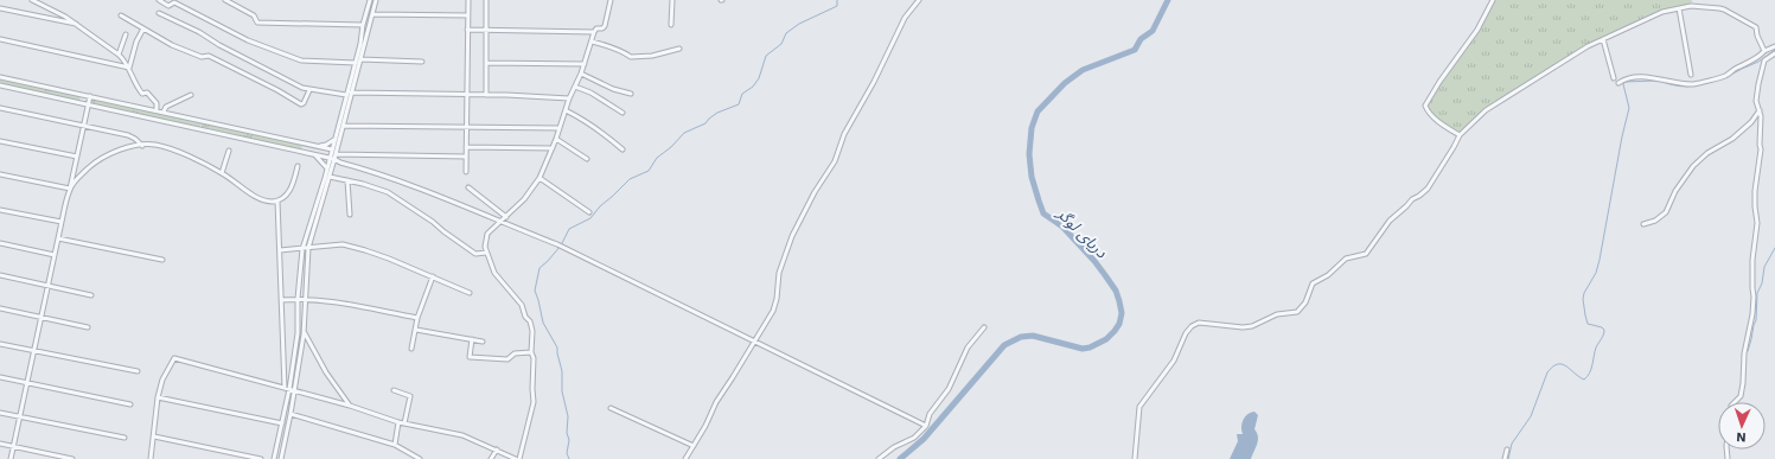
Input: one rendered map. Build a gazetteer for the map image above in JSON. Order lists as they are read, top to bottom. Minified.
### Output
{"water":["دریای لوگر"],"north":"bottom"}
